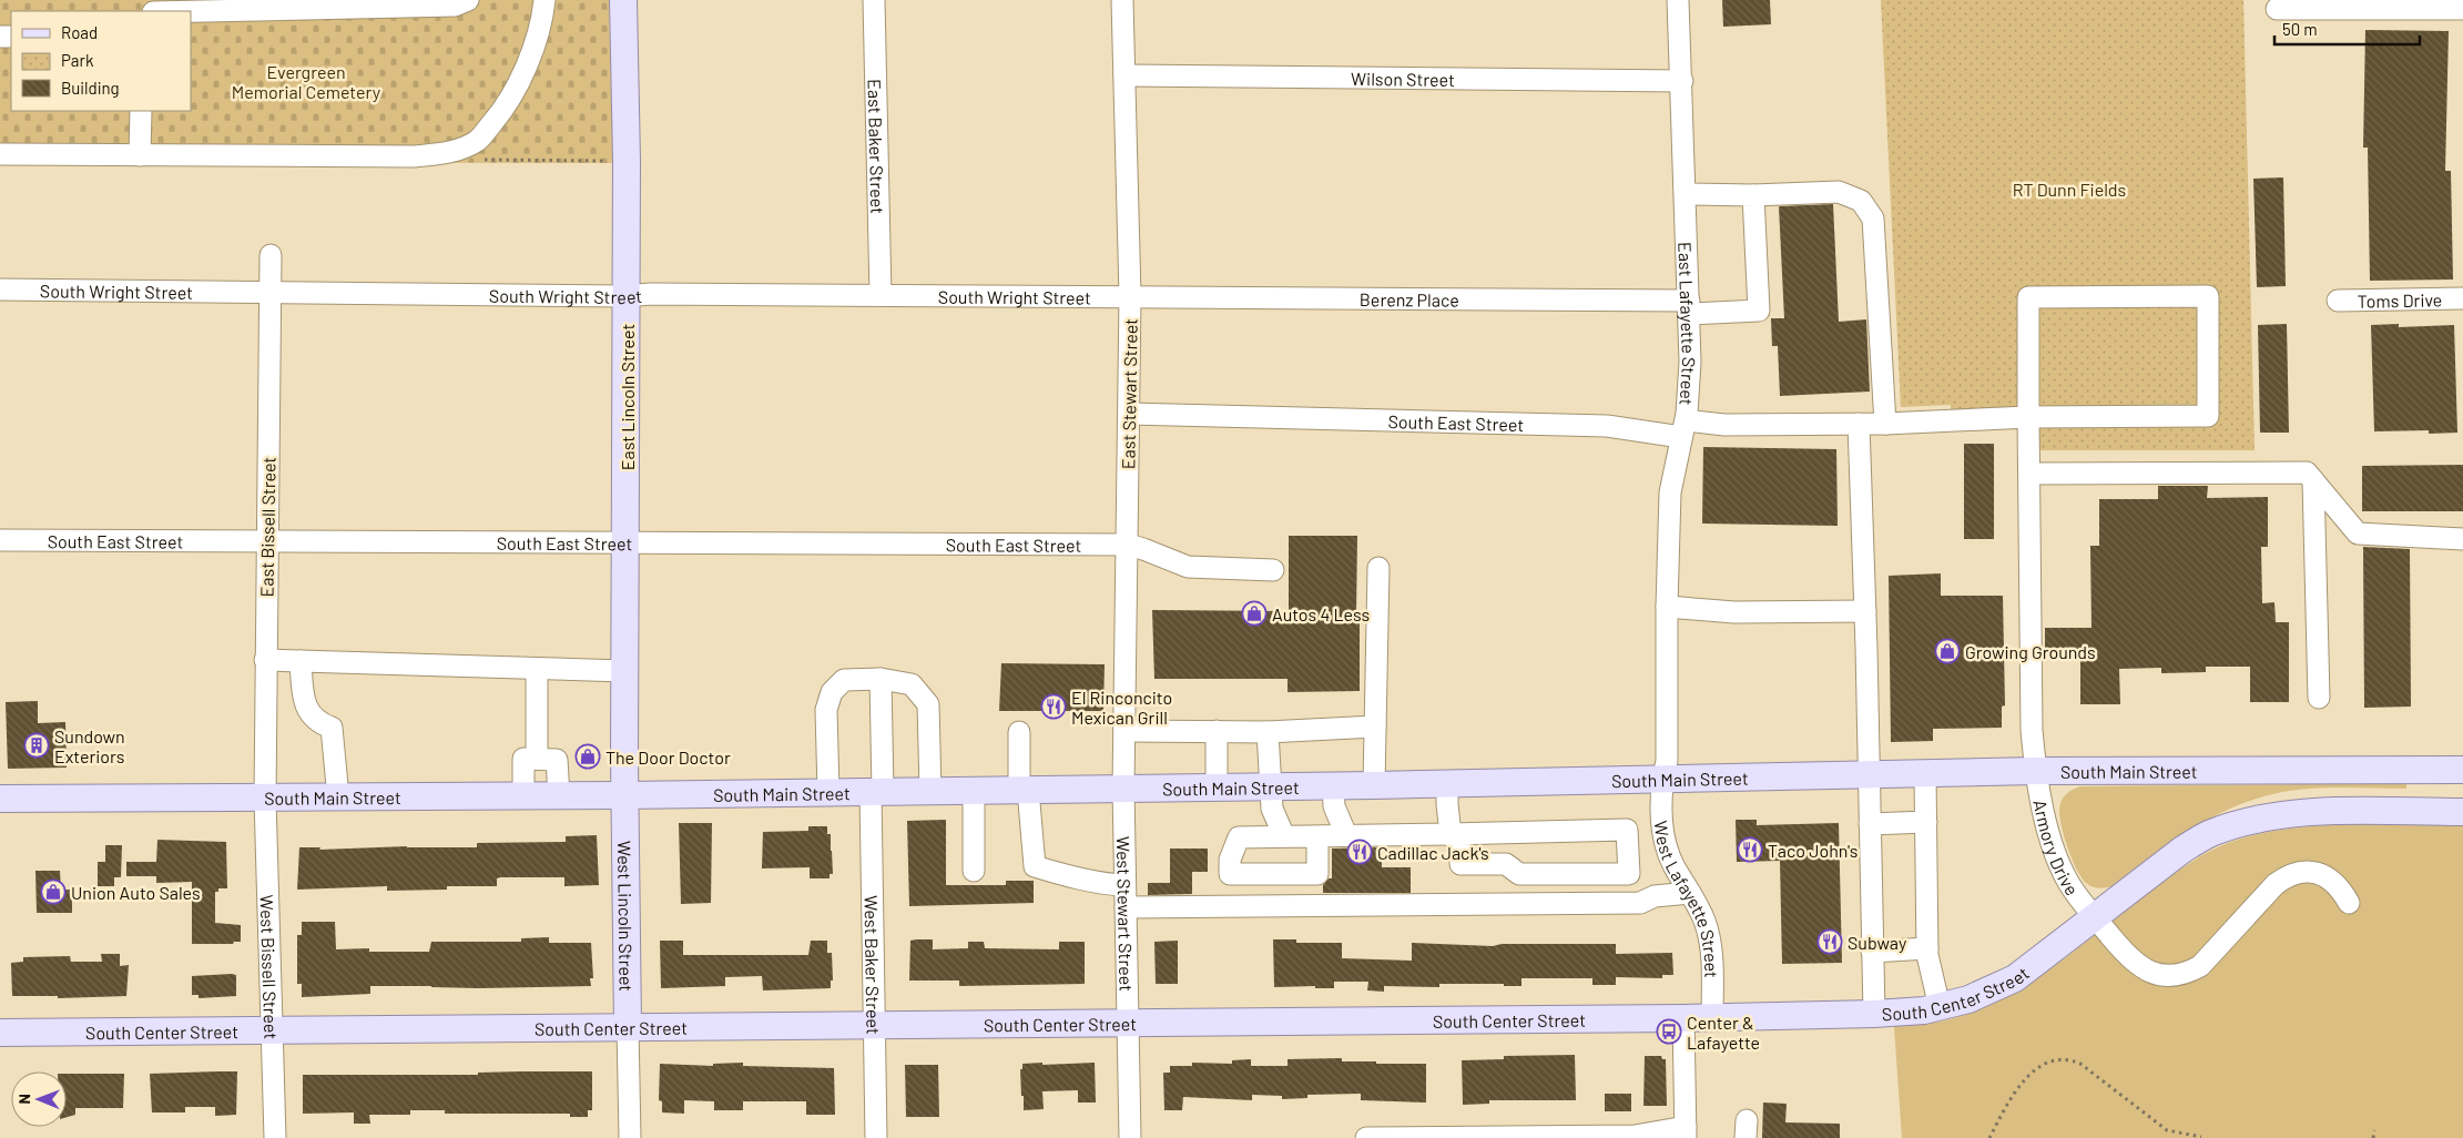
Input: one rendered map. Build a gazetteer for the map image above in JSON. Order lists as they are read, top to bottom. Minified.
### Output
{"streets":{"main road":["East Lincoln Street","South Main Street","West Lincoln Street","South Center Street"],"street":["Wilson Street","East Baker Street","South Wright Street","Berenz Place","Toms Drive","East Lafayette Street","East Stewart Street","South East Street","East Bissell Street","Armory Drive","West Lafayette Street","West Stewart Street","West Baker Street","West Bissell Street"]},"crossings":[["Wilson Street","East Lafayette Street"],["Wilson Street","East Stewart Street"],["East Baker Street","South Wright Street"],["South Wright Street","Berenz Place"],["South Wright Street","East Stewart Street"],["South Wright Street","East Lincoln Street"],["South Wright Street","East Bissell Street"],["Berenz Place","East Lafayette Street"],["Berenz Place","East Stewart Street"],["East Lafayette Street","South East Street"],["East Lafayette Street","South Main Street"],["East Lafayette Street","West Lafayette Street"],["East Stewart Street","South East Street"],["East Stewart Street","South Main Street"],["East Stewart Street","West Stewart Street"],["East Lincoln Street","South East Street"],["East Lincoln Street","South Main Street"],["East Lincoln Street","West Lincoln Street"],["South East Street","East Bissell Street"],["South East Street","Armory Drive"],["East Bissell Street","South Main Street"],["East Bissell Street","West Bissell Street"],["South Main Street","Armory Drive"],["South Main Street","West Lafayette Street"],["South Main Street","West Stewart Street"],["South Main Street","West Lincoln Street"],["South Main Street","West Baker Street"],["South Main Street","West Bissell Street"],["Armory Drive","South Center Street"],["West Lafayette Street","South Center Street"],["West Stewart Street","South Center Street"],["West Lincoln Street","South Center Street"],["West Baker Street","South Center Street"],["West Bissell Street","South Center Street"]],"parks":["Evergreen Memorial Cemetery","RT Dunn Fields"],"places":{"shop":["Autos 4 Less","Growing Grounds","The Door Doctor","Union Auto Sales"],"restaurant":["El Rinconcito Mexican Grill","Taco John's","Cadillac Jack's","Subway"],"building":["Sundown Exteriors"],"bus stop":["Center & Lafayette"]},"legend":["Road","Park","Building"],"scale_bar":"50 m","north":"left"}
